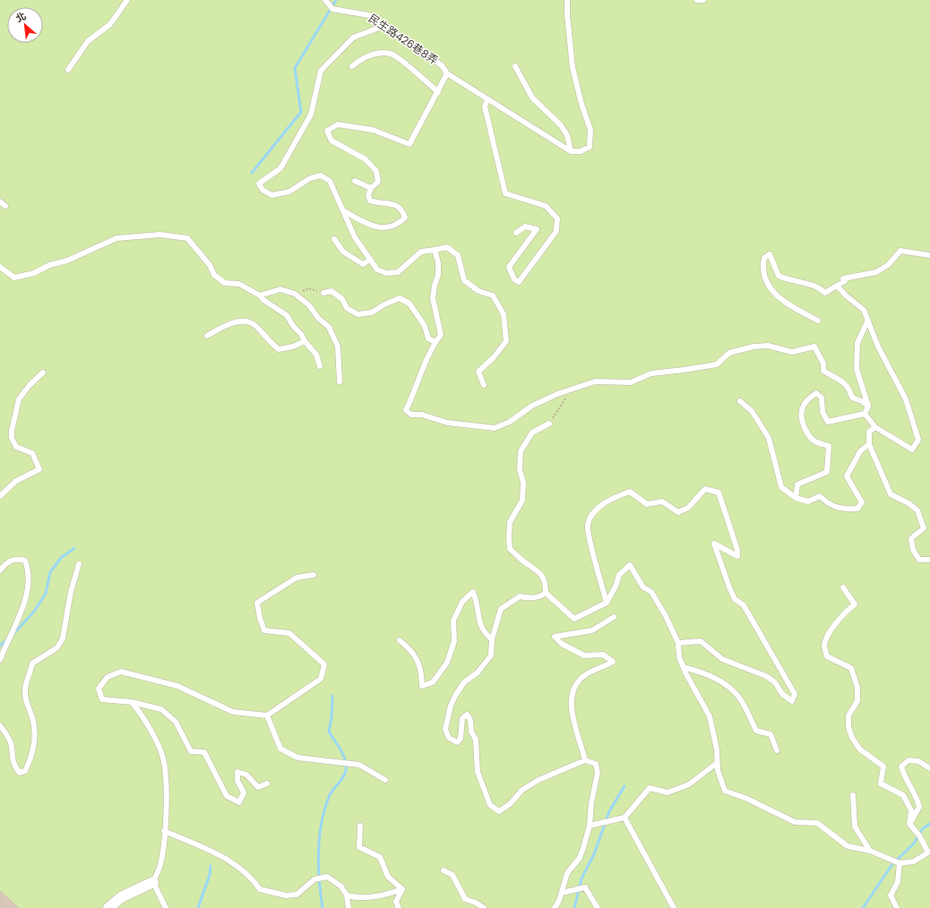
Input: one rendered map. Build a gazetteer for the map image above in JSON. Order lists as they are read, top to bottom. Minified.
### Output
{"streets":{"lane":["民生路426巷8弄"]},"north":"top left"}
